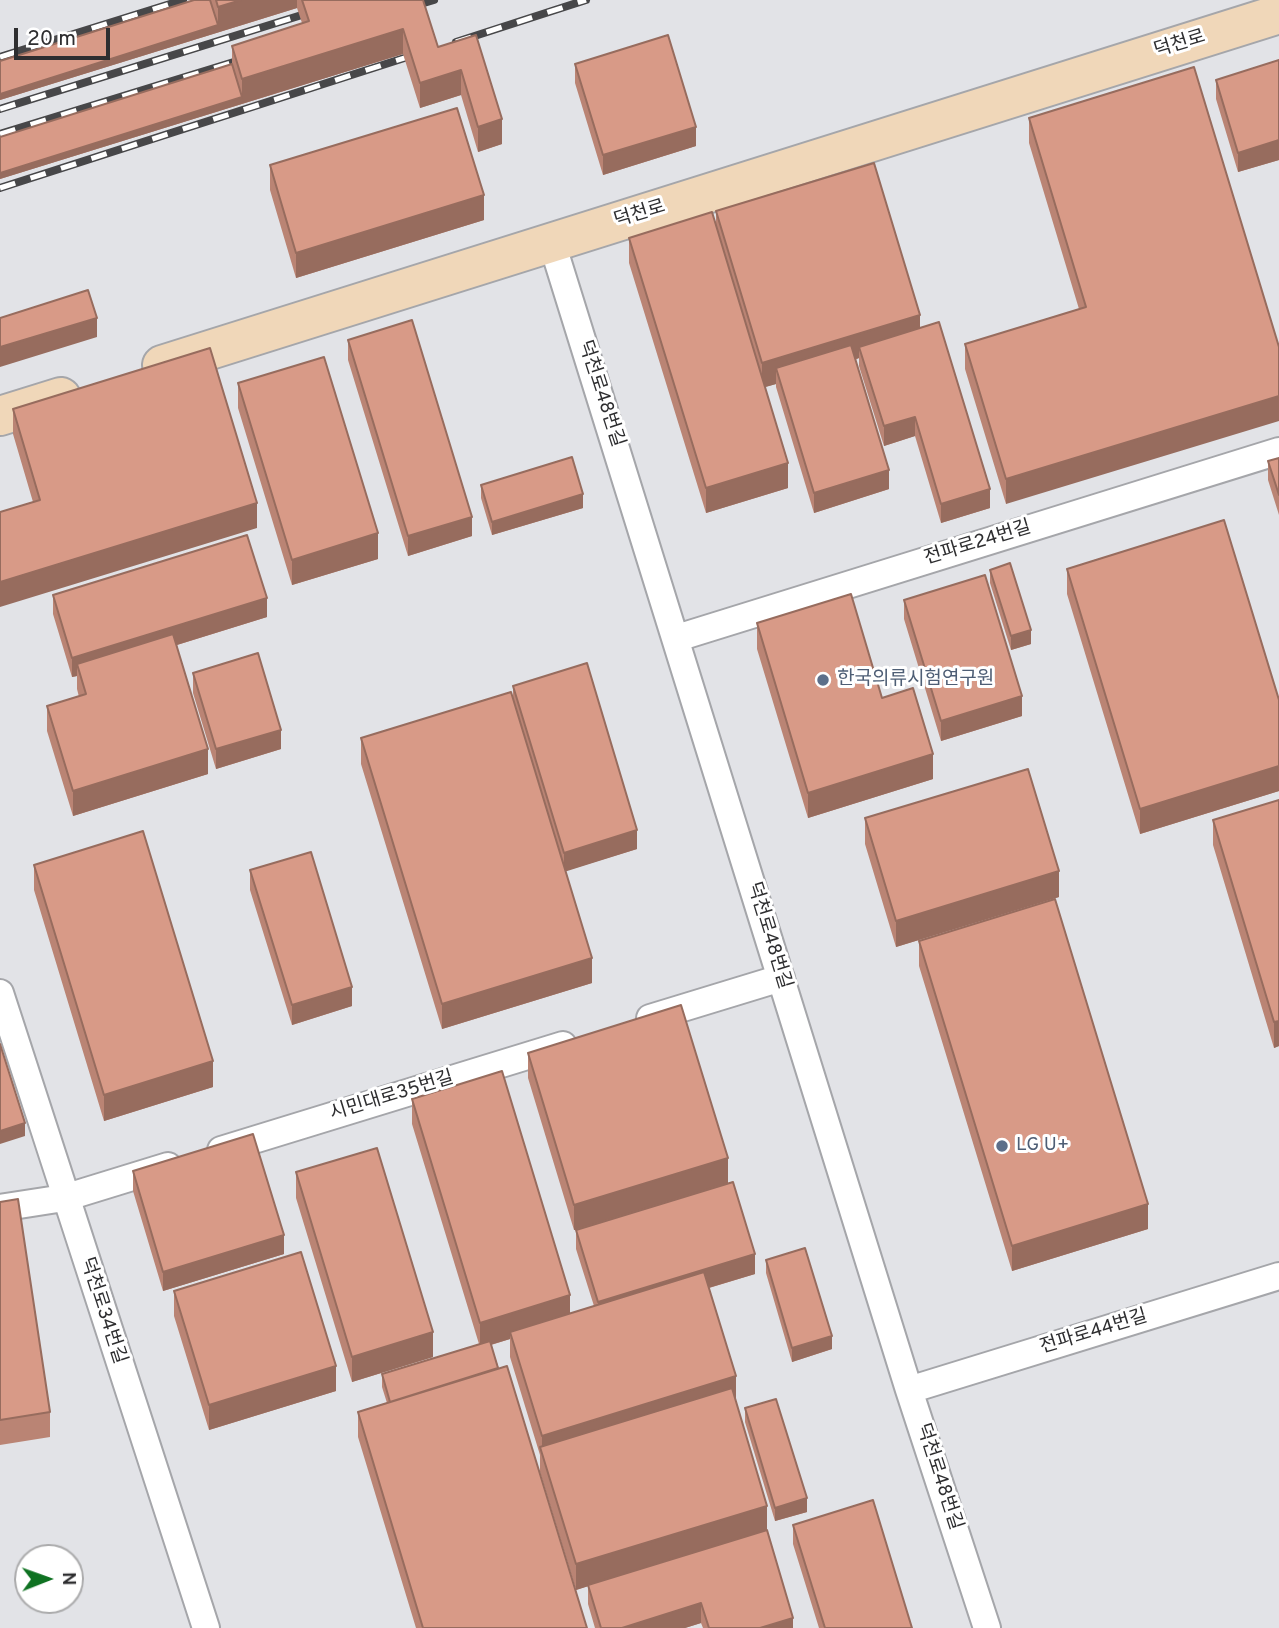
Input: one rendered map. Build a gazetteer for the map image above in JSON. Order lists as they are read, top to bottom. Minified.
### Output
{"streets":{"street":["덕천로","덕천로48번길","전파로24번길","시민대로35번길","덕천로34번길","전파로44번길"]},"crossings":[["덕천로","덕천로48번길"],["덕천로48번길","전파로24번길"],["덕천로48번길","전파로44번길"],["시민대로35번길","덕천로34번길"]],"places":["한국의류시험연구원","LG U+"],"scale_bar":"20 m","north":"right"}
